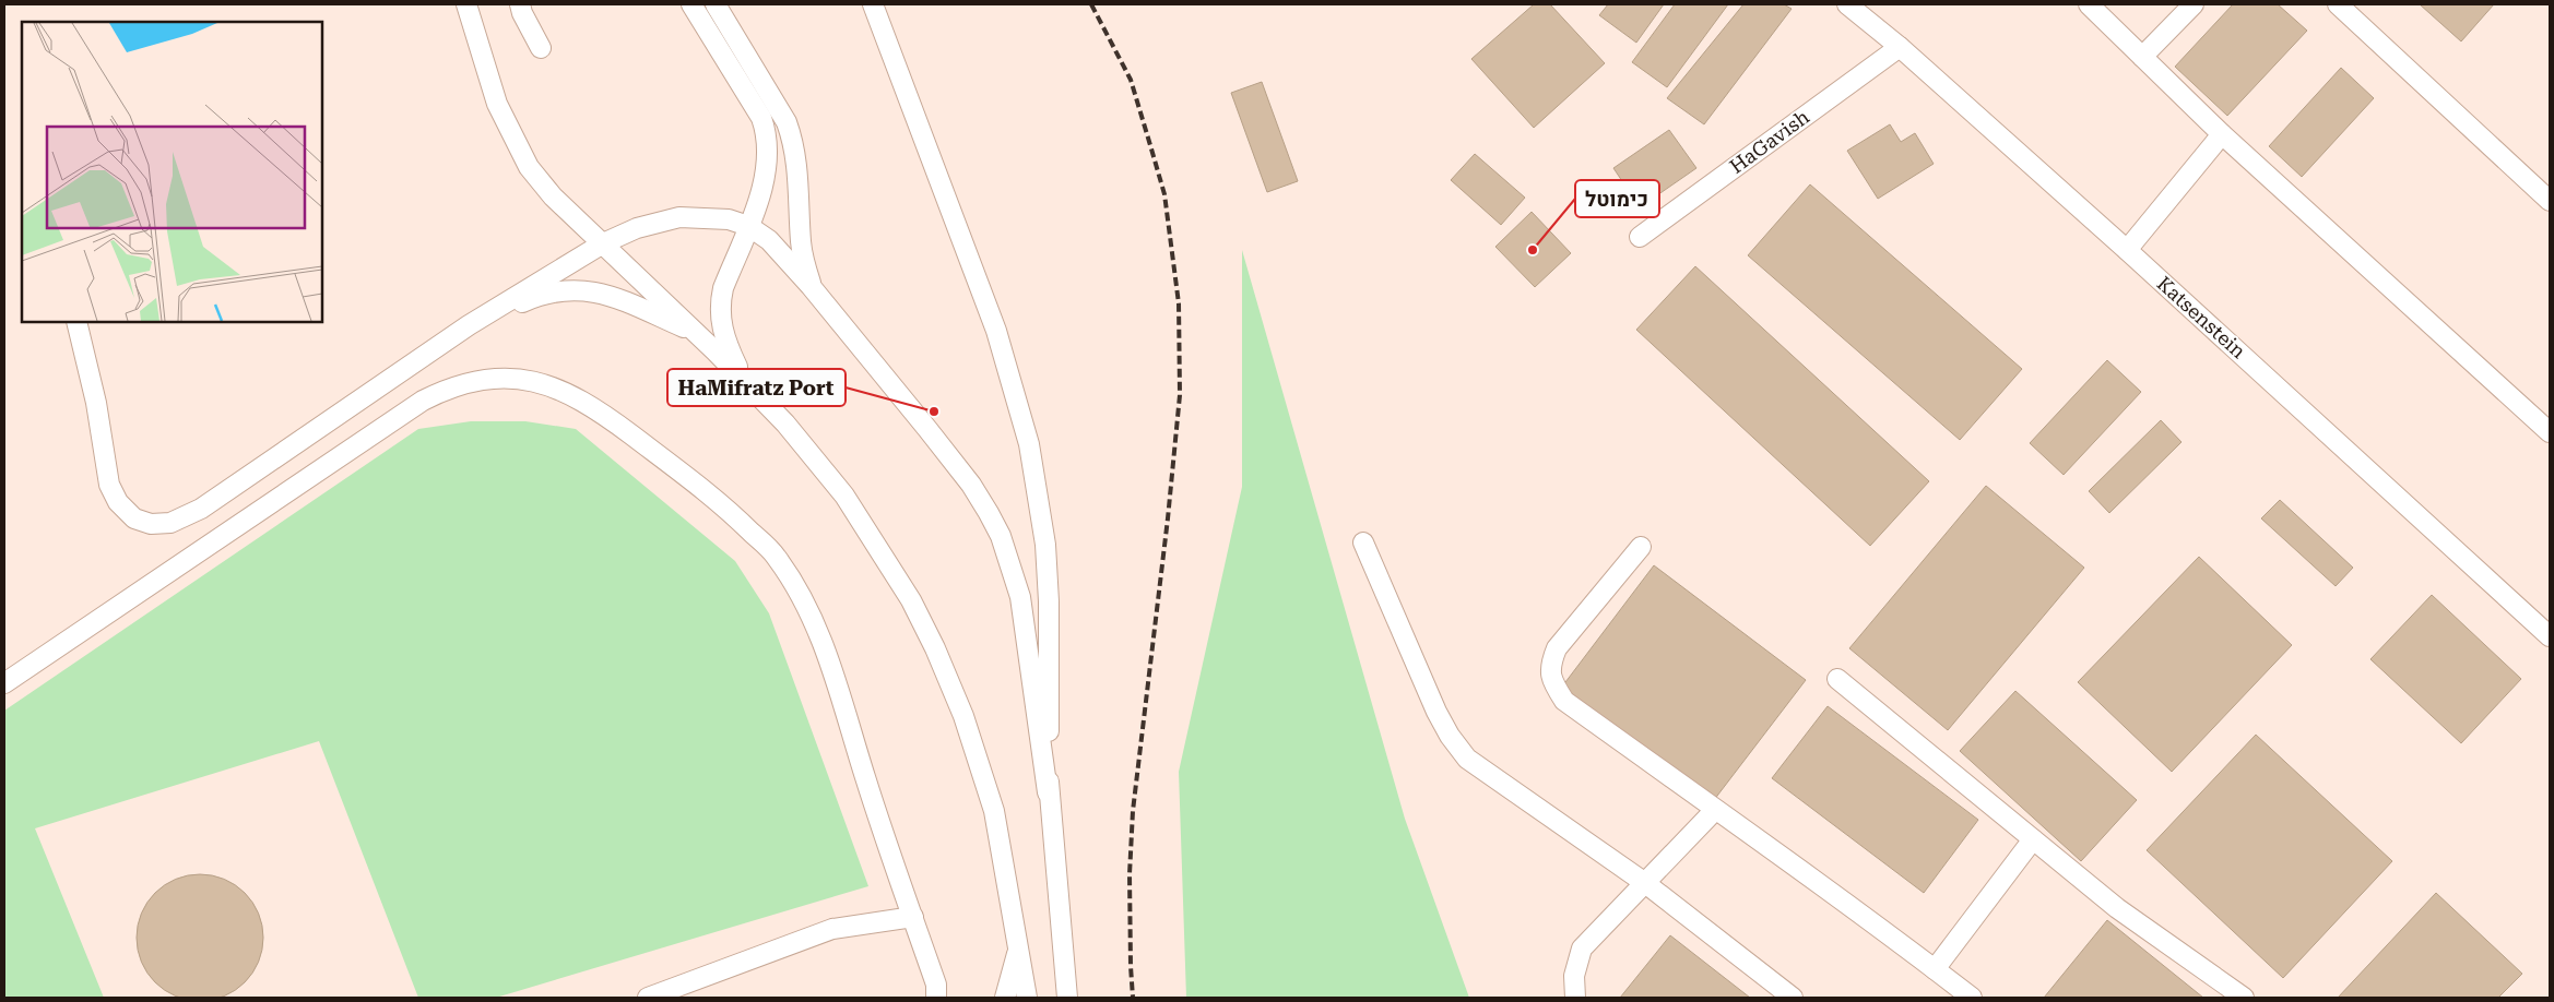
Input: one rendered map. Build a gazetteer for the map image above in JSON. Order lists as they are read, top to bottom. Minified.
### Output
{"streets":{"street":["HaGavish","Katsenstein"]},"crossings":[["HaGavish","Katsenstein"]],"places":["כימוטל","HaMifratz Port"]}
